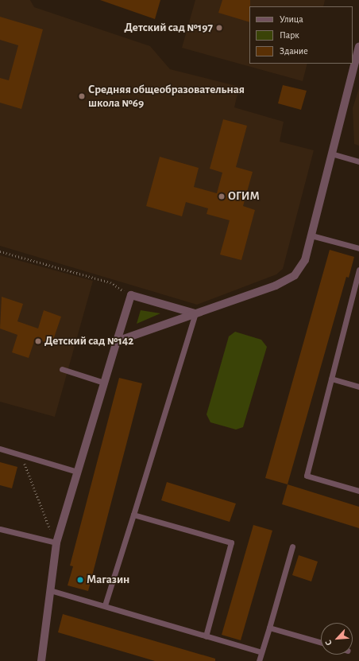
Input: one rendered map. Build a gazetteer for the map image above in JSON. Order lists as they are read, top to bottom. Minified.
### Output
{"places":["Детский сад №197","Средняя общеобразовательная школа №69","ОГИМ","Детский сад №142","Магазин"],"legend":["Улица","Парк","Здание"],"north":"bottom left"}
